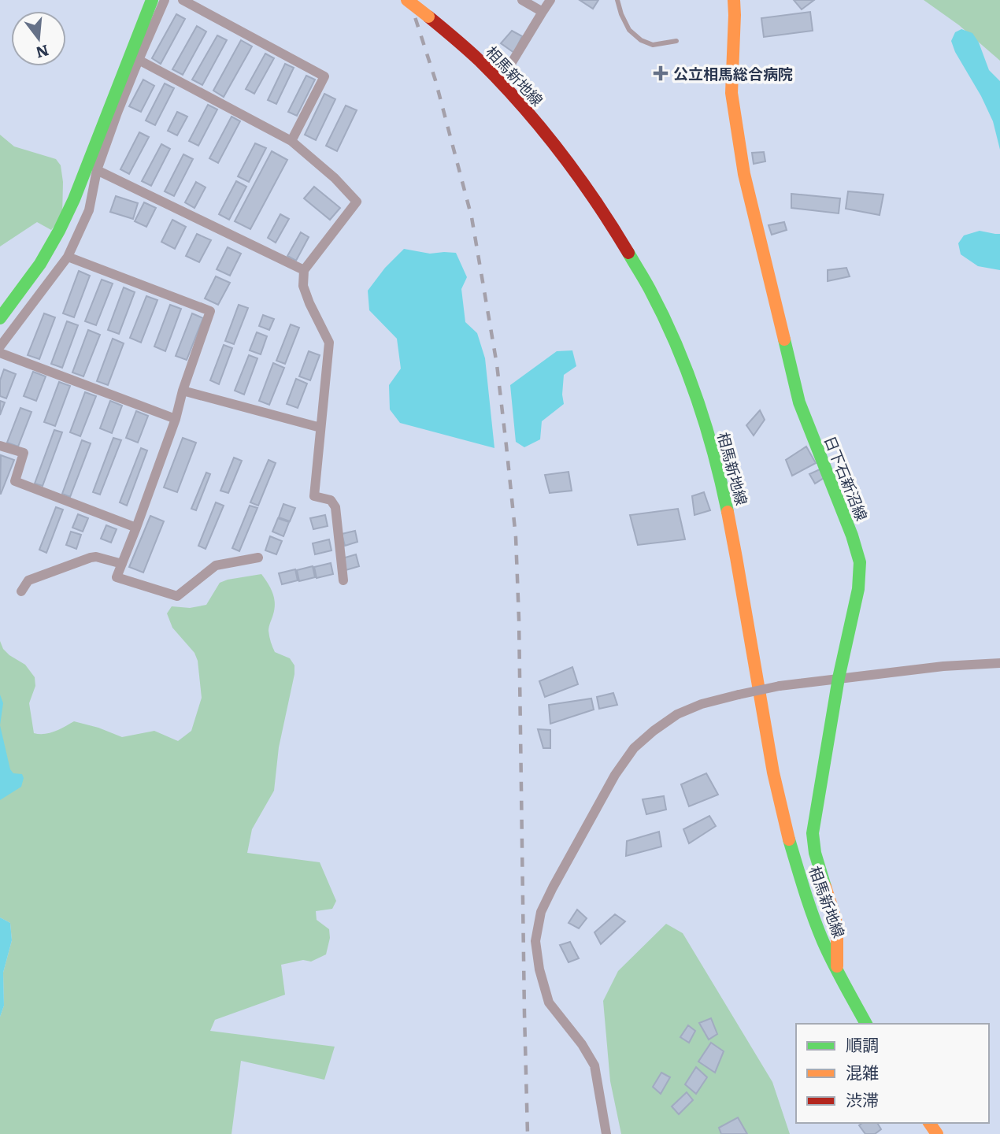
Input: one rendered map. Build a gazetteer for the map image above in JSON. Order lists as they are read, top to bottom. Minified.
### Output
{"streets":{"main road":["相馬新地線","日下石新沼線"]},"crossings":[["相馬新地線","日下石新沼線"]],"places":{"health":["公立相馬総合病院"]},"legend":["順調","混雑","渋滞"],"north":"bottom"}
